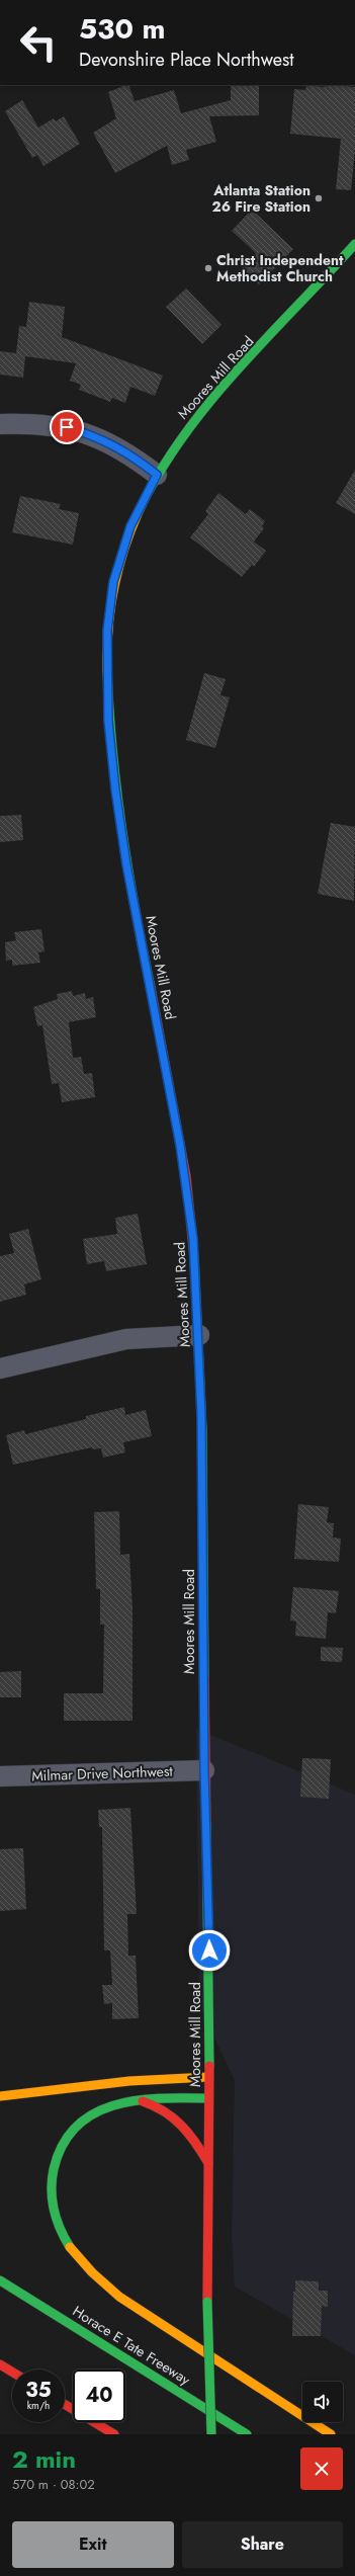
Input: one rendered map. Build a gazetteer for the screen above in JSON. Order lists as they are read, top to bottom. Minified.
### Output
{"streets":{"main road":["Moores Mill Road","Horace E Tate Freeway"],"street":["Milmar Drive Northwest"]},"crossings":[["Moores Mill Road","Milmar Drive Northwest"]],"places":["Atlanta Station 26 Fire Station","Christ Independent Methodist Church"],"page":{"turn":["530 m","Devonshire Place Northwest"],"speed":"35 km/h","limit":"40","heading":["2 min","570 m · 08:02"],"buttons":["Exit","Share"]}}
